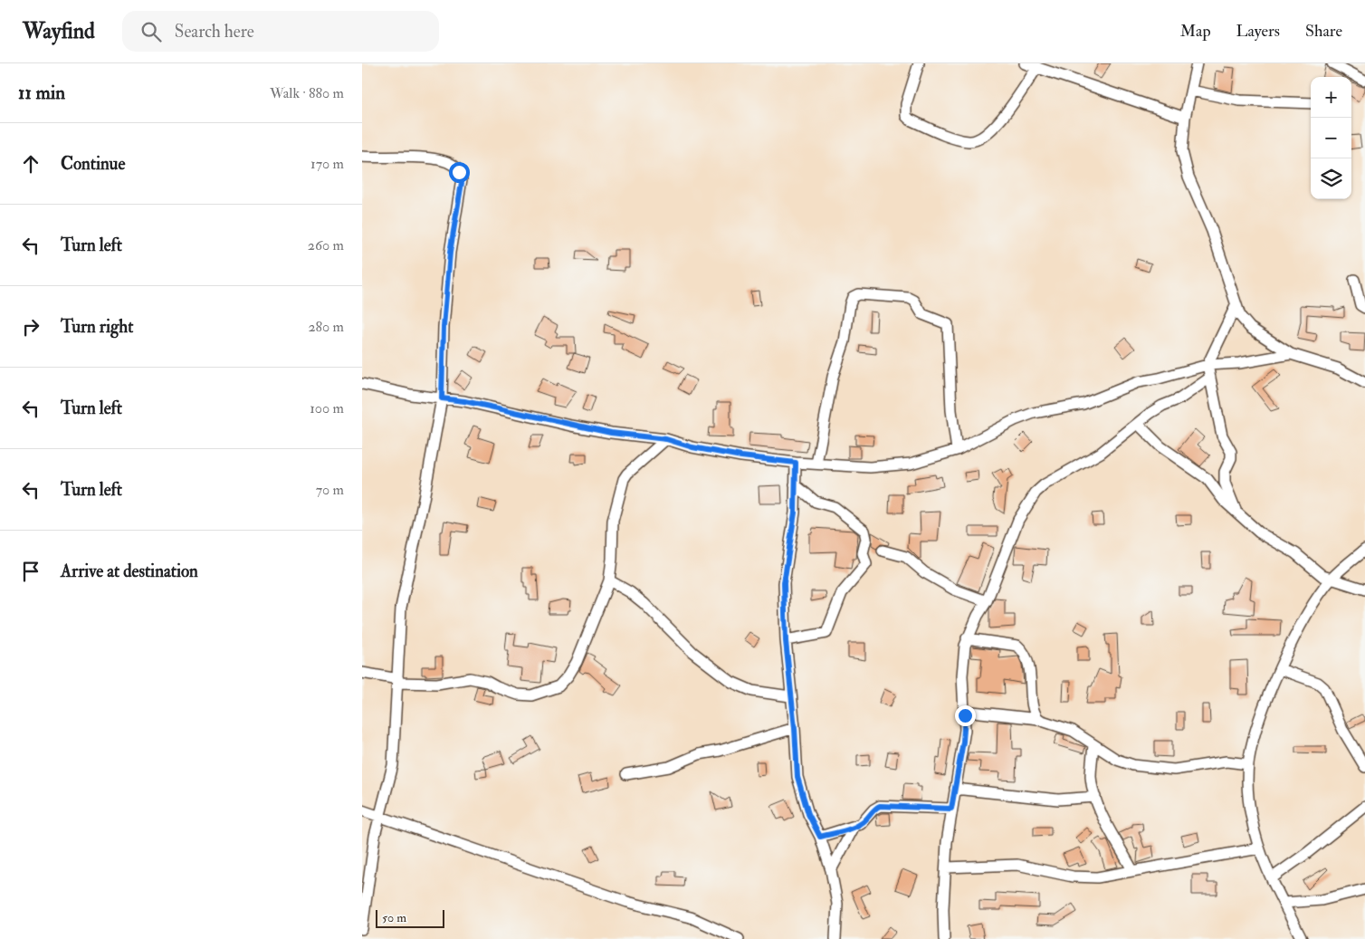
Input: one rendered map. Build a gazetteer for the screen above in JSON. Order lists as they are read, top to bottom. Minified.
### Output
{"scale_bar":"50 m","page":{"header":"Wayfind","search":"Search here","nav":["Map","Layers","Share"],"heading":["11 min","Walk · 880 m"],"map_buttons":["+","−"],"list":[["Continue","170 m"],["Turn left","260 m"],["Turn right","280 m"],["Turn left","100 m"],["Turn left","70 m"],"Arrive at destination"],"scale":"50 m"}}
